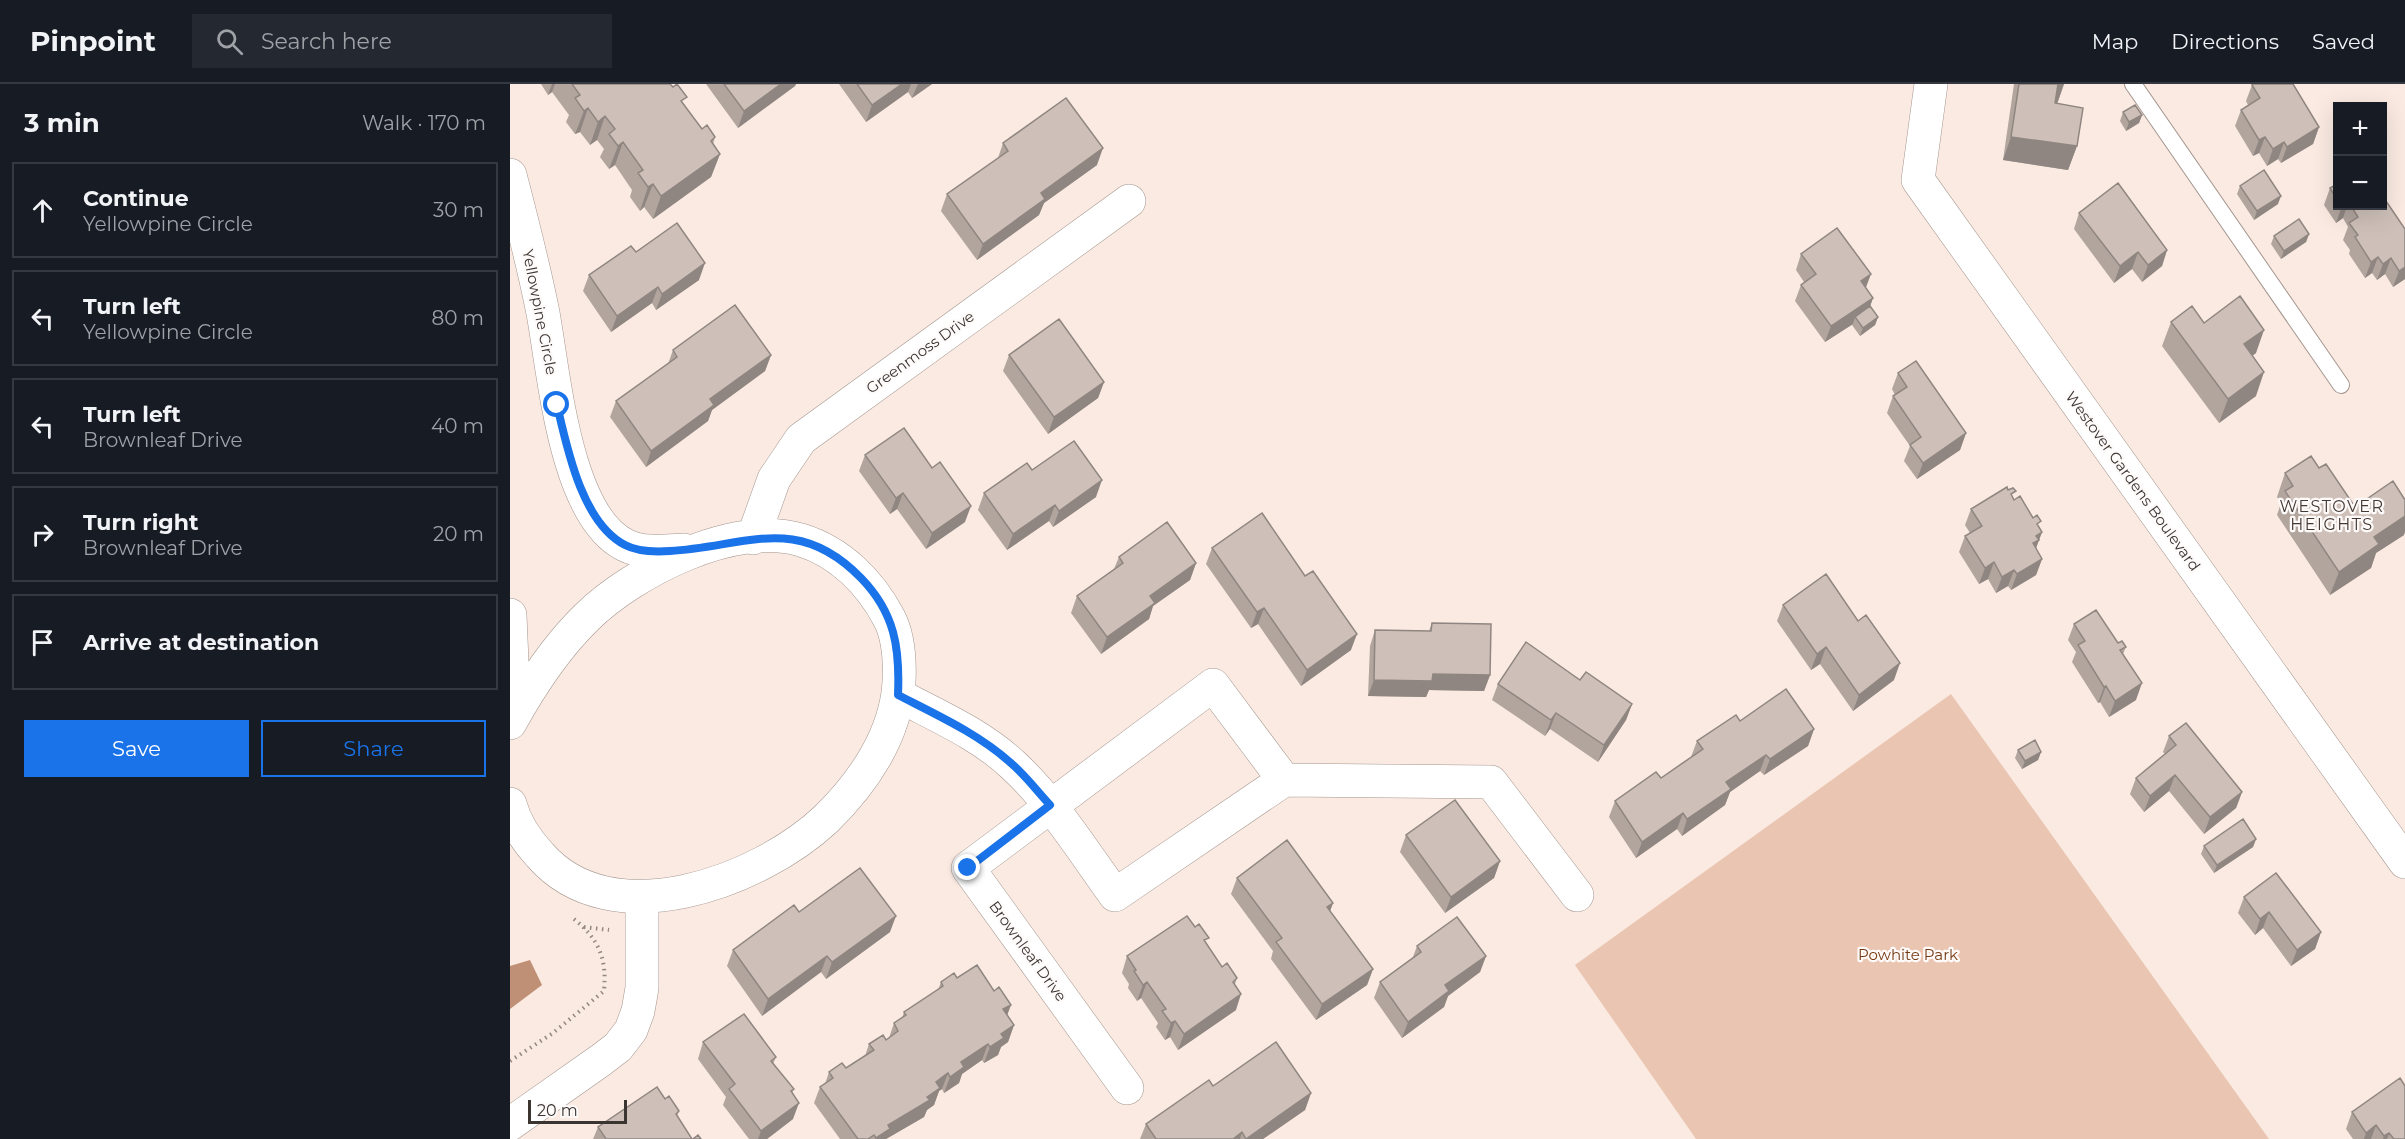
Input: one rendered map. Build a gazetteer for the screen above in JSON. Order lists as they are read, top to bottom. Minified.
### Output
{"streets":{"street":["Yellowpine Circle","Greenmoss Drive","Westover Gardens Boulevard","Brownleaf Drive"]},"crossings":[["Yellowpine Circle","Greenmoss Drive"]],"districts":["WESTOVER HEIGHTS"],"parks":["Powhite Park"],"scale_bar":"20 m","page":{"header":"Pinpoint","search":"Search here","nav":["Map","Directions","Saved"],"heading":["3 min","Walk · 170 m"],"map_buttons":["+","−"],"list":[["Continue","Yellowpine Circle","30 m"],["Turn left","Yellowpine Circle","80 m"],["Turn left","Brownleaf Drive","40 m"],["Turn right","Brownleaf Drive","20 m"],"Arrive at destination"],"buttons":["Save","Share"],"scale":"20 m"}}
